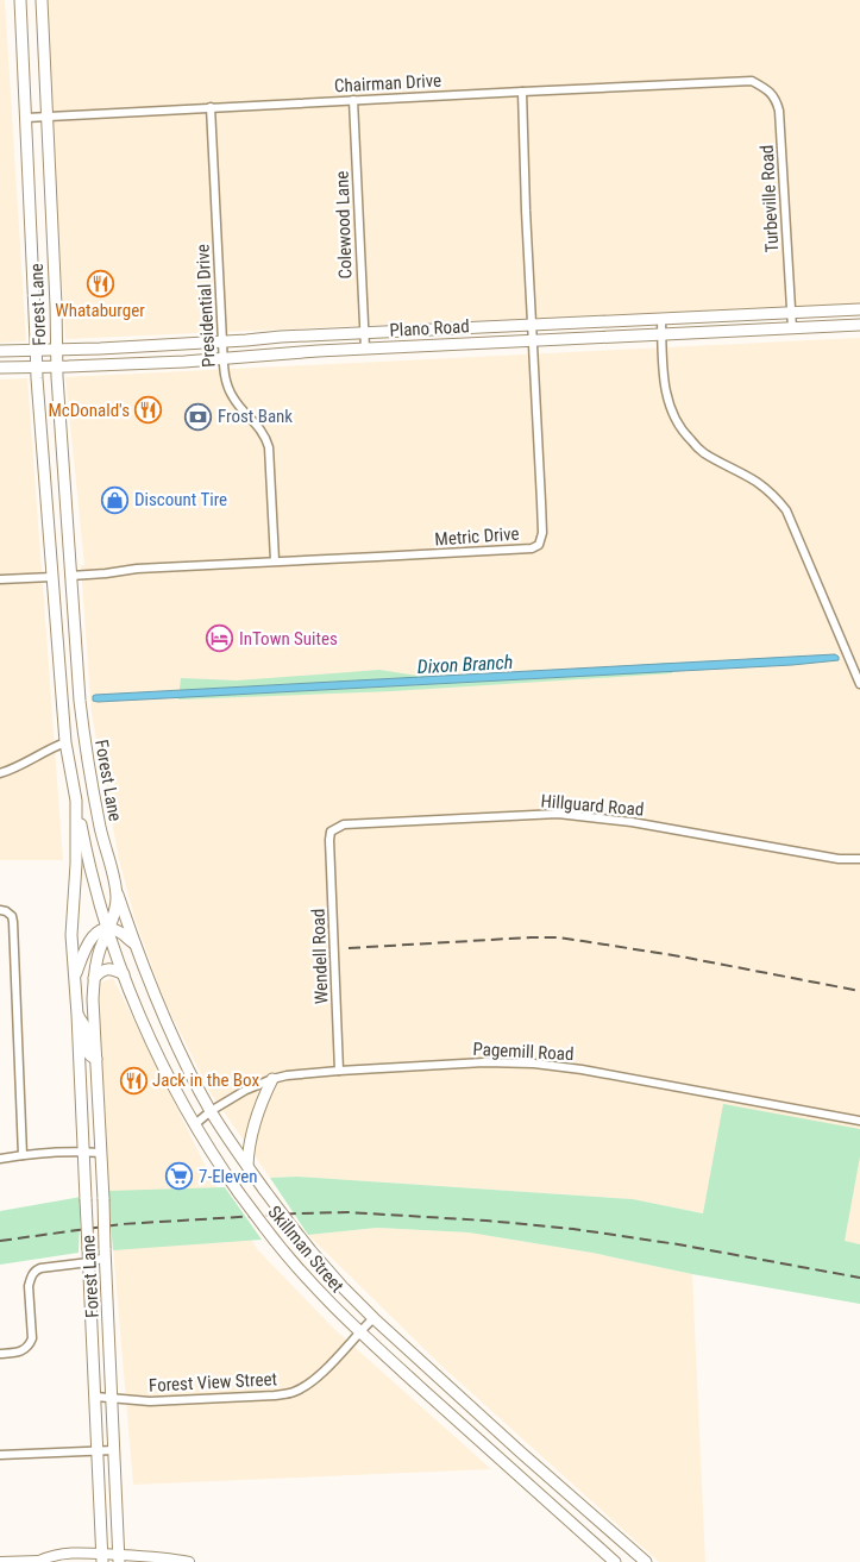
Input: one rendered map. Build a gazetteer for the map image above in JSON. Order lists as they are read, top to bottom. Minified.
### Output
{"streets":{"main road":["Forest Lane","Plano Road","Skillman Street"],"street":["Chairman Drive","Turbeville Road","Colewood Lane","Presidential Drive","Metric Drive","Hillguard Road","Wendell Road","Pagemill Road","Forest View Street"]},"crossings":[["Chairman Drive","Turbeville Road"],["Chairman Drive","Colewood Lane"],["Chairman Drive","Forest Lane"],["Chairman Drive","Presidential Drive"],["Chairman Drive","Metric Drive"],["Turbeville Road","Plano Road"],["Colewood Lane","Plano Road"],["Forest Lane","Plano Road"],["Forest Lane","Metric Drive"],["Forest Lane","Skillman Street"],["Forest Lane","Forest View Street"],["Presidential Drive","Plano Road"],["Presidential Drive","Metric Drive"],["Plano Road","Metric Drive"],["Hillguard Road","Wendell Road"],["Wendell Road","Pagemill Road"],["Pagemill Road","Skillman Street"],["Skillman Street","Forest View Street"]],"water":["Dixon Branch"],"places":{"restaurant":["Whataburger","McDonald's","Jack in the Box"],"bank":["Frost Bank"],"shop":["Discount Tire"],"hotel":["InTown Suites"],"supermarket":["7-Eleven"]}}
